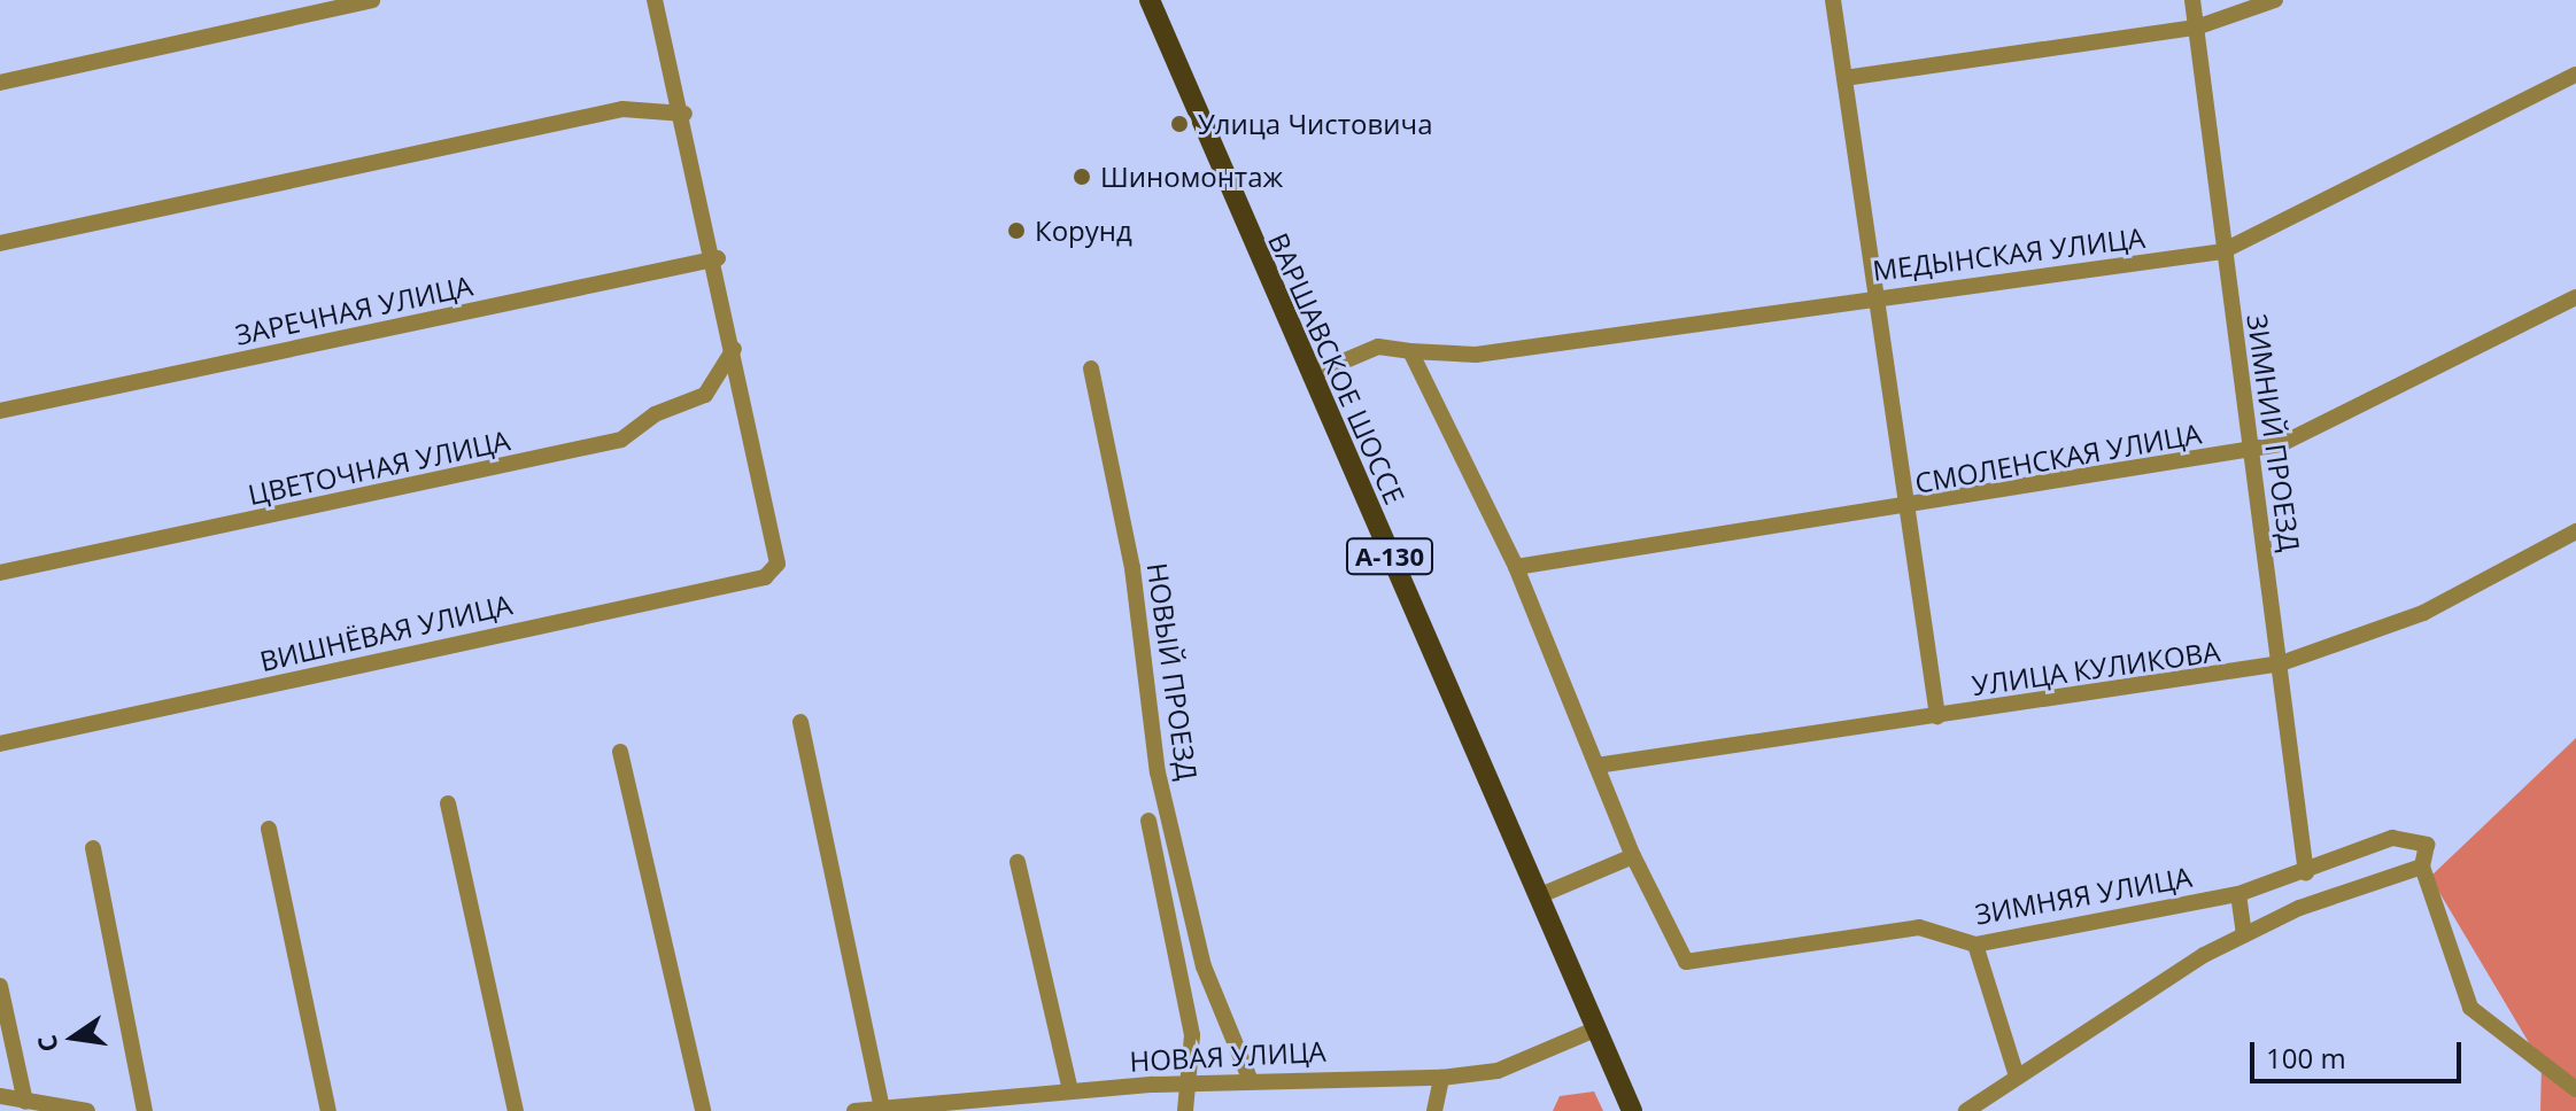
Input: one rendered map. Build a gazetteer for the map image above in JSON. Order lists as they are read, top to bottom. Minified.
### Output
{"streets":{"main road":["ВАРШАВСКОЕ ШОССЕ","А-130"],"street":["МЕДЫНСКАЯ УЛИЦА","ЗАРЕЧНАЯ УЛИЦА","ЗИМНИЙ ПРОЕЗД","СМОЛЕНСКАЯ УЛИЦА","ЦВЕТОЧНАЯ УЛИЦА","ВИШНЁВАЯ УЛИЦА","УЛИЦА КУЛИКОВА","НОВЫЙ ПРОЕЗД","ЗИМНЯЯ УЛИЦА","НОВАЯ УЛИЦА"]},"crossings":[["МЕДЫНСКАЯ УЛИЦА","ВАРШАВСКОЕ ШОССЕ"],["МЕДЫНСКАЯ УЛИЦА","ЗИМНИЙ ПРОЕЗД"],["ВАРШАВСКОЕ ШОССЕ","НОВАЯ УЛИЦА"],["ЗИМНИЙ ПРОЕЗД","СМОЛЕНСКАЯ УЛИЦА"],["ЗИМНИЙ ПРОЕЗД","УЛИЦА КУЛИКОВА"],["ЗИМНИЙ ПРОЕЗД","ЗИМНЯЯ УЛИЦА"],["ЦВЕТОЧНАЯ УЛИЦА","ВИШНЁВАЯ УЛИЦА"],["НОВЫЙ ПРОЕЗД","НОВАЯ УЛИЦА"]],"places":["Улица Чистовича","Шиномонтаж","Корунд"],"scale_bar":"100 m","north":"left"}
